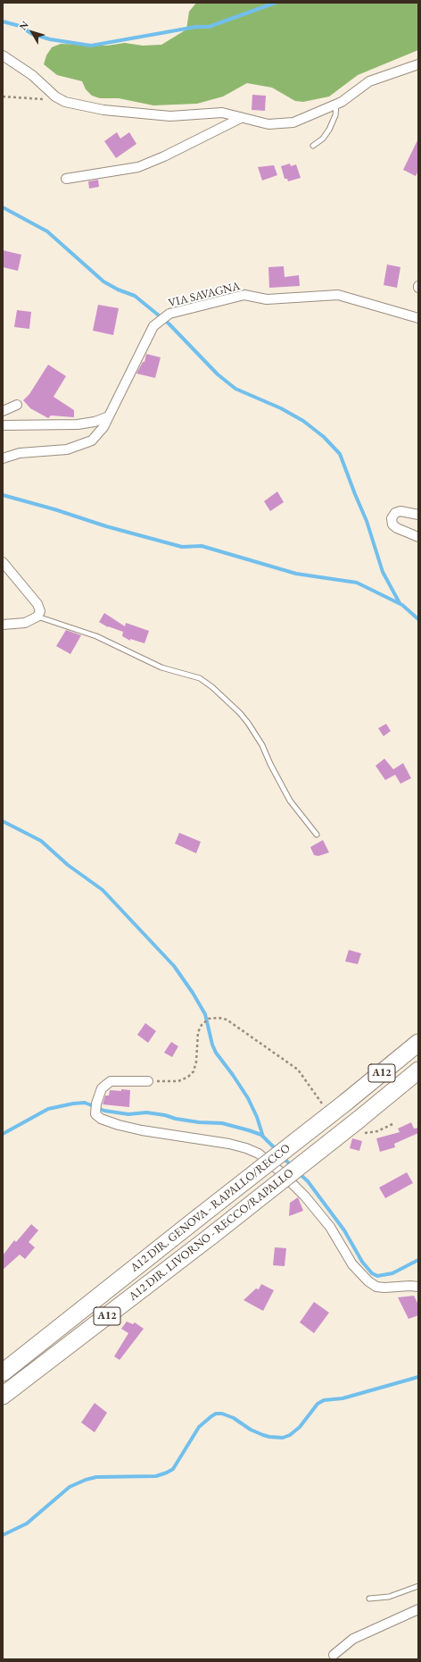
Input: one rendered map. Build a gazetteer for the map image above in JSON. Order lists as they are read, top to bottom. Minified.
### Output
{"streets":{"highway":["A12","A12 DIR. GENOVA - RAPALLO/RECCO","A12 DIR. LIVORNO - RECCO/RAPALLO"],"street":["VIA SAVAGNA"]},"north":"top left"}
